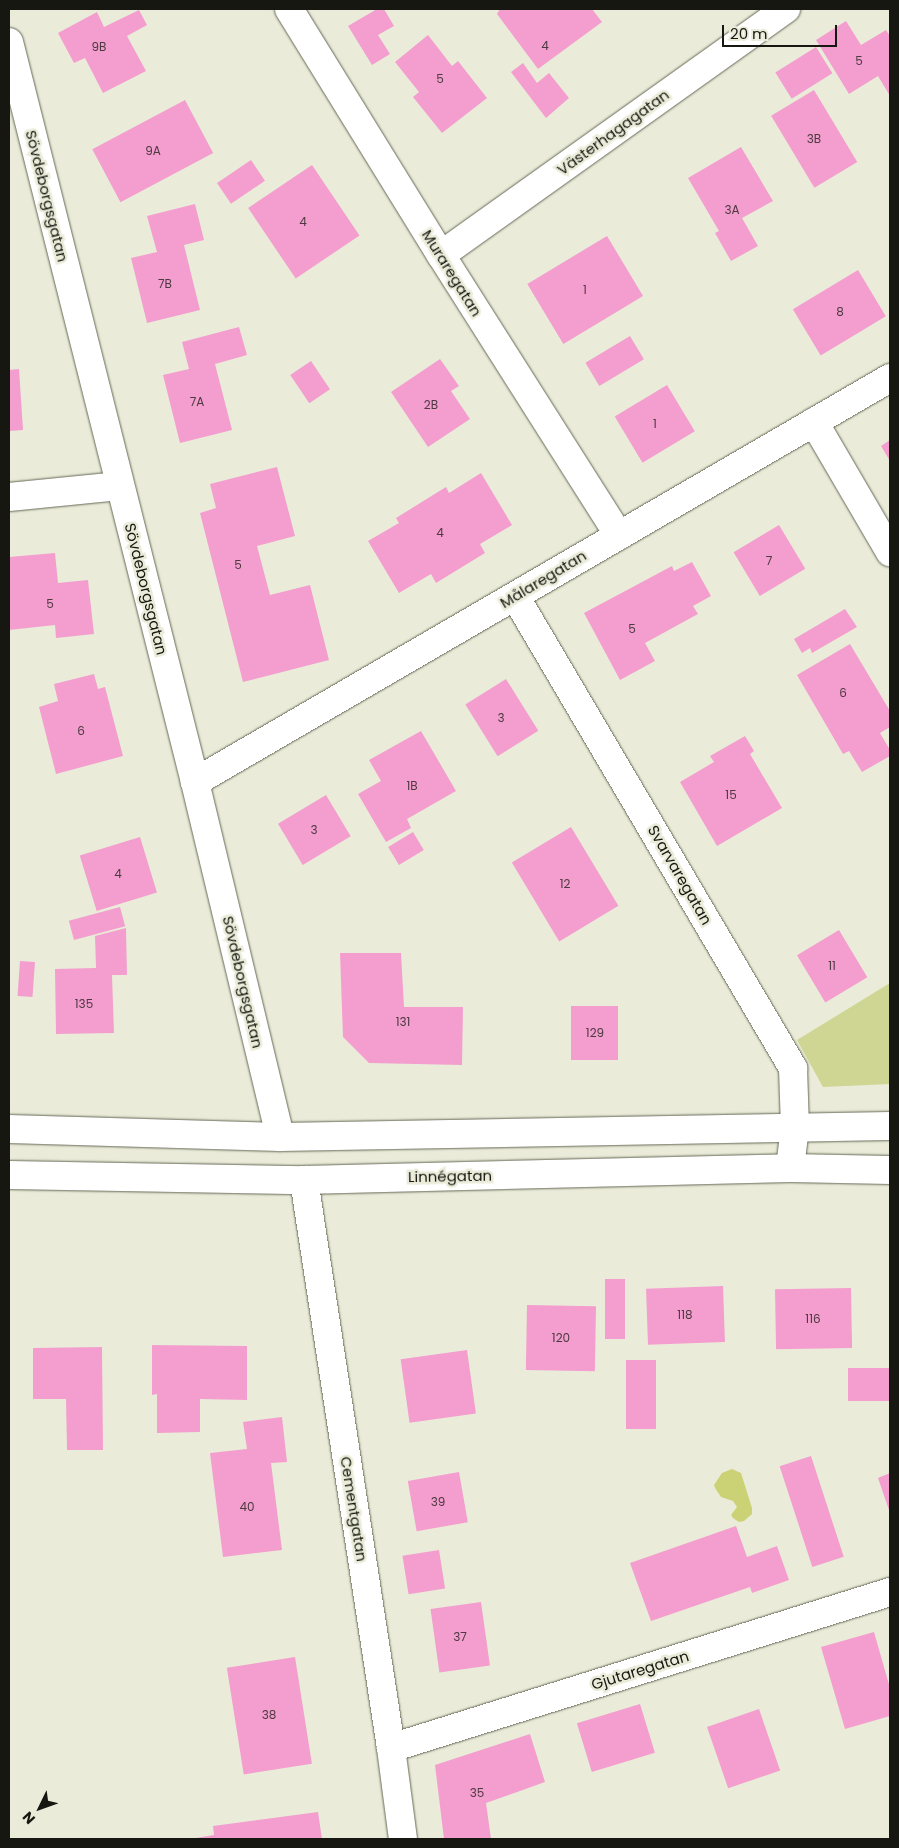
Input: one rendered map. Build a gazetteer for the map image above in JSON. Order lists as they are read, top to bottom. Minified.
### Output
{"streets":{"street":["Västerhagagatan","Sövdeborgsgatan","Muraregatan","Målaregatan","Svarvaregatan","Linnégatan","Cementgatan","Gjutaregatan"]},"crossings":[["Västerhagagatan","Muraregatan"],["Sövdeborgsgatan","Målaregatan"],["Muraregatan","Målaregatan"],["Målaregatan","Svarvaregatan"],["Svarvaregatan","Linnégatan"],["Linnégatan","Cementgatan"],["Cementgatan","Gjutaregatan"]],"house_numbers":["4","9B","5","5","3B","9A","3A","4","7B","1","8","7A","2B","1","4","7","5","5","5","6","3","6","1B","15","3","4","12","11","135","131","129","118","116","120","39","40","37","38","35"],"scale_bar":"20 m","north":"bottom left"}
